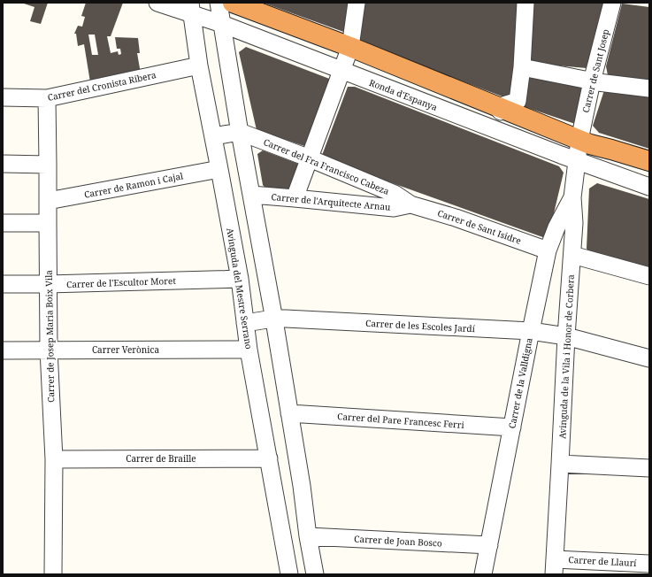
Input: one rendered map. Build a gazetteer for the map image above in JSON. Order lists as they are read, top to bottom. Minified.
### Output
{"streets":{"street":["Carrer de Sant Josep","Carrer del Cronista Ribera","Ronda d'Espanya","Carrer del Fra Francisco Cabeza","Carrer de Ramon i Cajal","Carrer de l'Arquitecte Arnau","Carrer de Sant Isidre","Carrer de l'Escultor Moret","Avinguda del Mestre Serrano","Carrer de les Escoles Jardí","Carrer de Josep Maria Boix Vila","Carrer Verònica","Avinguda de la Vila i Honor de Corbera","Carrer de la Valldigna","Carrer del Pare Francesc Ferri","Carrer de Braille","Carrer de Joan Bosco","Carrer de Llaurí"]},"crossings":[["Carrer de Sant Josep","Avinguda de la Vila i Honor de Corbera"],["Carrer del Cronista Ribera","Avinguda del Mestre Serrano"],["Carrer del Cronista Ribera","Carrer de Josep Maria Boix Vila"],["Ronda d'Espanya","Avinguda del Mestre Serrano"],["Ronda d'Espanya","Avinguda de la Vila i Honor de Corbera"],["Carrer del Fra Francisco Cabeza","Carrer de l'Arquitecte Arnau"],["Carrer del Fra Francisco Cabeza","Carrer de Sant Isidre"],["Carrer de Ramon i Cajal","Avinguda del Mestre Serrano"],["Carrer de Ramon i Cajal","Carrer de Josep Maria Boix Vila"],["Carrer de l'Arquitecte Arnau","Carrer de Sant Isidre"],["Carrer de Sant Isidre","Carrer de la Valldigna"],["Carrer de l'Escultor Moret","Avinguda del Mestre Serrano"],["Carrer de l'Escultor Moret","Carrer de Josep Maria Boix Vila"],["Avinguda del Mestre Serrano","Carrer de les Escoles Jardí"],["Avinguda del Mestre Serrano","Carrer Verònica"],["Avinguda del Mestre Serrano","Carrer de Braille"],["Carrer de les Escoles Jardí","Avinguda de la Vila i Honor de Corbera"],["Carrer de les Escoles Jardí","Carrer de la Valldigna"],["Carrer de Josep Maria Boix Vila","Carrer Verònica"],["Carrer de Josep Maria Boix Vila","Carrer de Braille"],["Avinguda de la Vila i Honor de Corbera","Carrer de la Valldigna"],["Avinguda de la Vila i Honor de Corbera","Carrer de Llaurí"],["Carrer de la Valldigna","Carrer del Pare Francesc Ferri"],["Carrer de la Valldigna","Carrer de Joan Bosco"]]}
